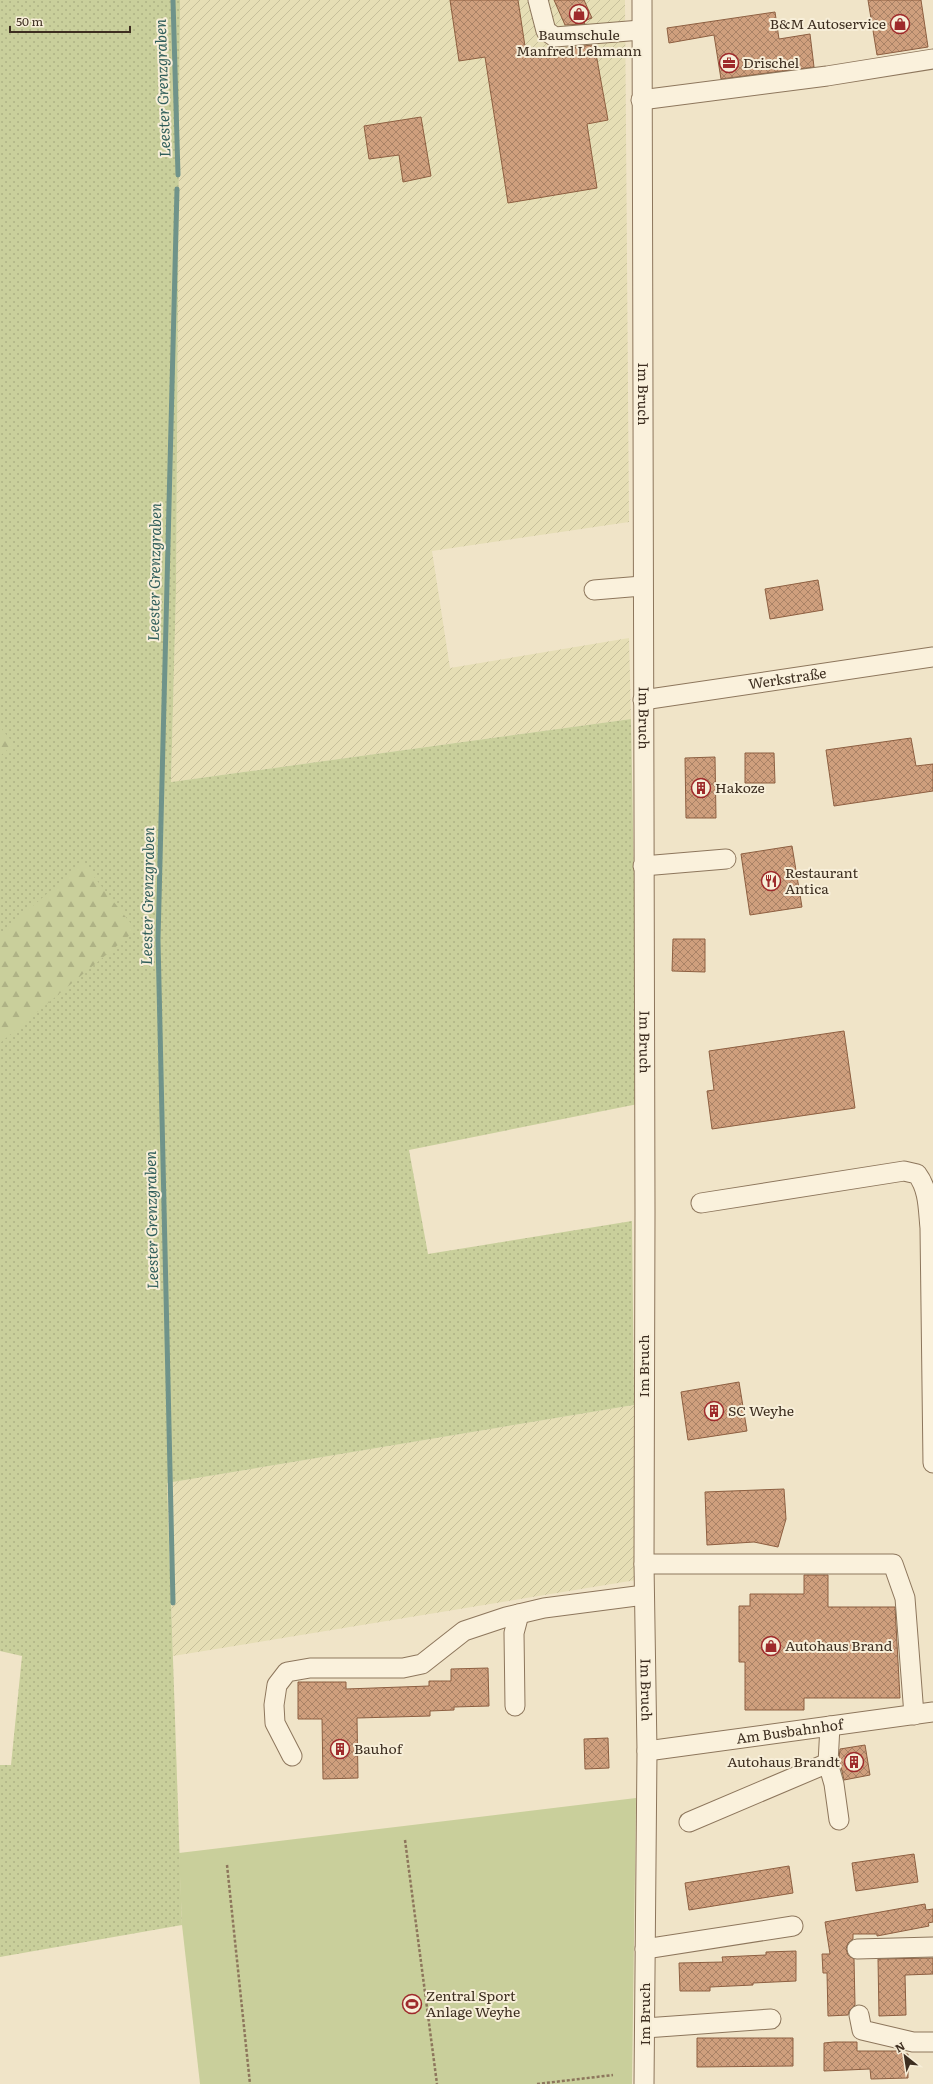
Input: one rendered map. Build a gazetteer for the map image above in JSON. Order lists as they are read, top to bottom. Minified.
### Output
{"streets":{"street":["Im Bruch","Werkstraße","Am Busbahnhof"]},"crossings":[["Im Bruch","Werkstraße"],["Im Bruch","Am Busbahnhof"]],"water":["Leester Grenzgraben"],"places":{"shop":["Baumschule Manfred Lehmann","B&M Autoservice","Autohaus Brand"],"office":["Drischel"],"building":["Hakoze","SC Weyhe","Bauhof","Autohaus Brandt"],"restaurant":["Restaurant Antica"],"sports":["Zentral Sport Anlage Weyhe"]},"scale_bar":"50 m","north":"top left"}
